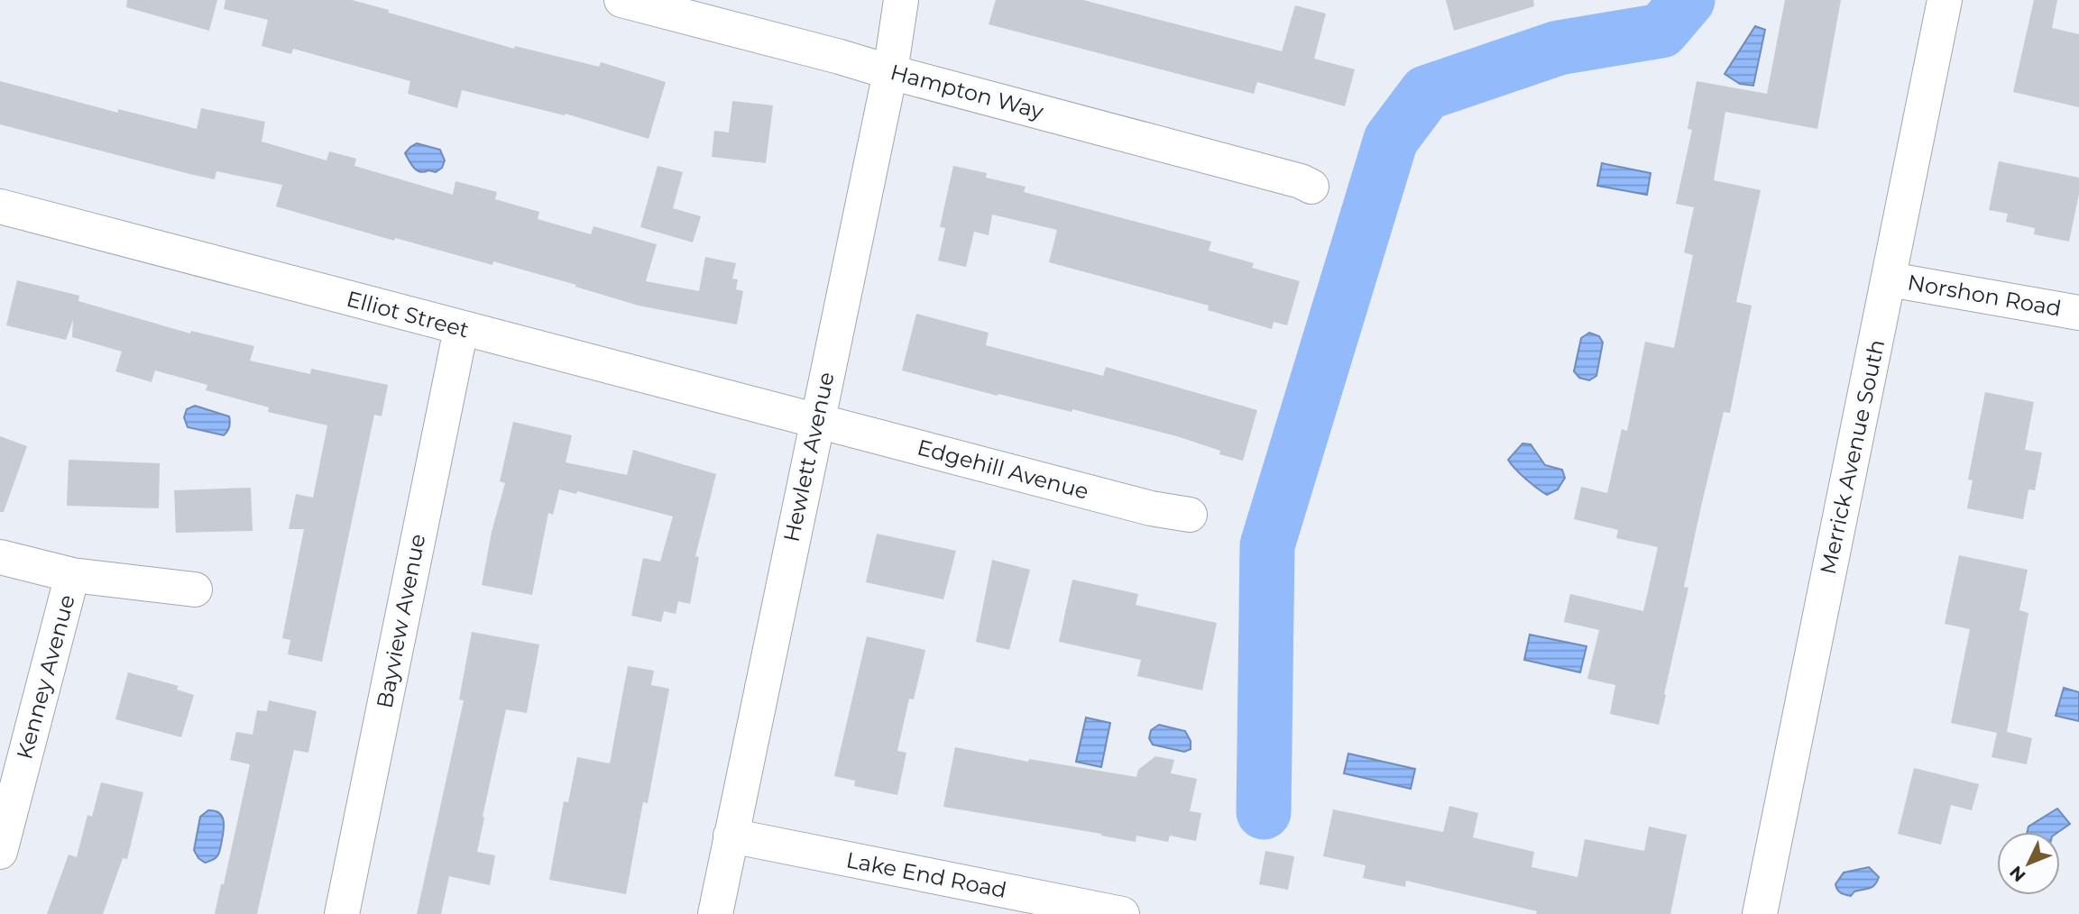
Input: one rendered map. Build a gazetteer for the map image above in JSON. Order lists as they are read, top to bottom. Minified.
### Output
{"streets":{"street":["Hampton Way","Norshon Road","Elliot Street","Hewlett Avenue","Merrick Avenue South","Edgehill Avenue","Bayview Avenue","Kenney Avenue","Lake End Road"]},"crossings":[["Hampton Way","Hewlett Avenue"],["Norshon Road","Merrick Avenue South"],["Elliot Street","Hewlett Avenue"],["Elliot Street","Edgehill Avenue"],["Elliot Street","Bayview Avenue"],["Hewlett Avenue","Edgehill Avenue"],["Hewlett Avenue","Lake End Road"]],"north":"bottom left"}
